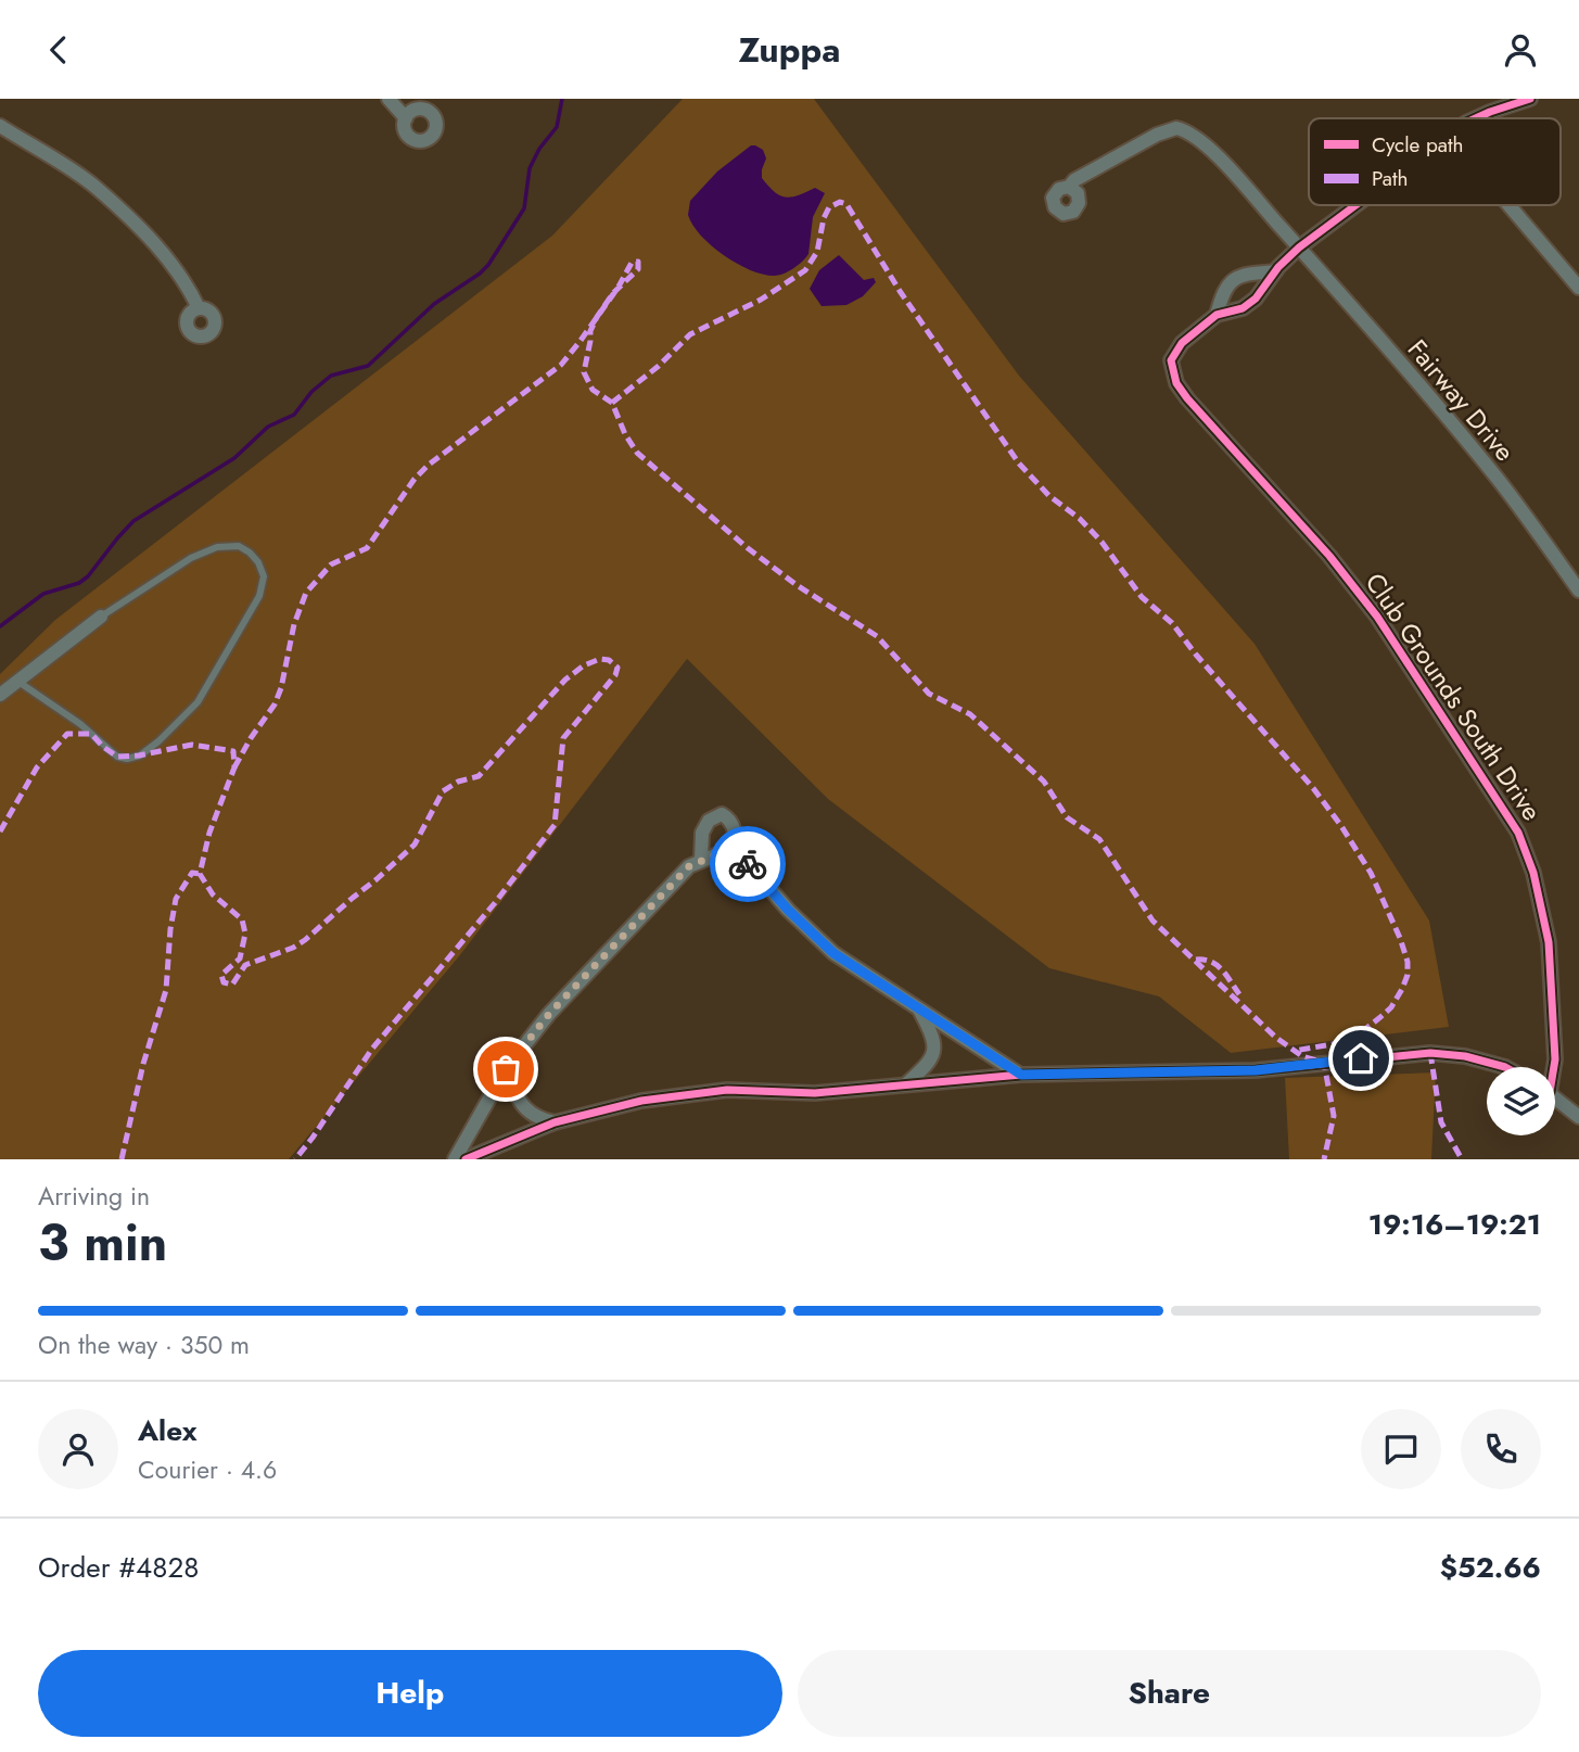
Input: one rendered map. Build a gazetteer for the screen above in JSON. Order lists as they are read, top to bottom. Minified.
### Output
{"streets":{"street":["Fairway Drive","Club Grounds South Drive"]},"crossings":[["Fairway Drive","Club Grounds South Drive"]],"legend":["Cycle path","Path"],"page":{"header":"Zuppa","heading":["3 min","Arriving in","19:16–19:21"],"panel":["Alex","Courier · 4.6","Order #4828","$52.66"],"bar":"On the way · 350 m","buttons":["Help","Share"]}}
